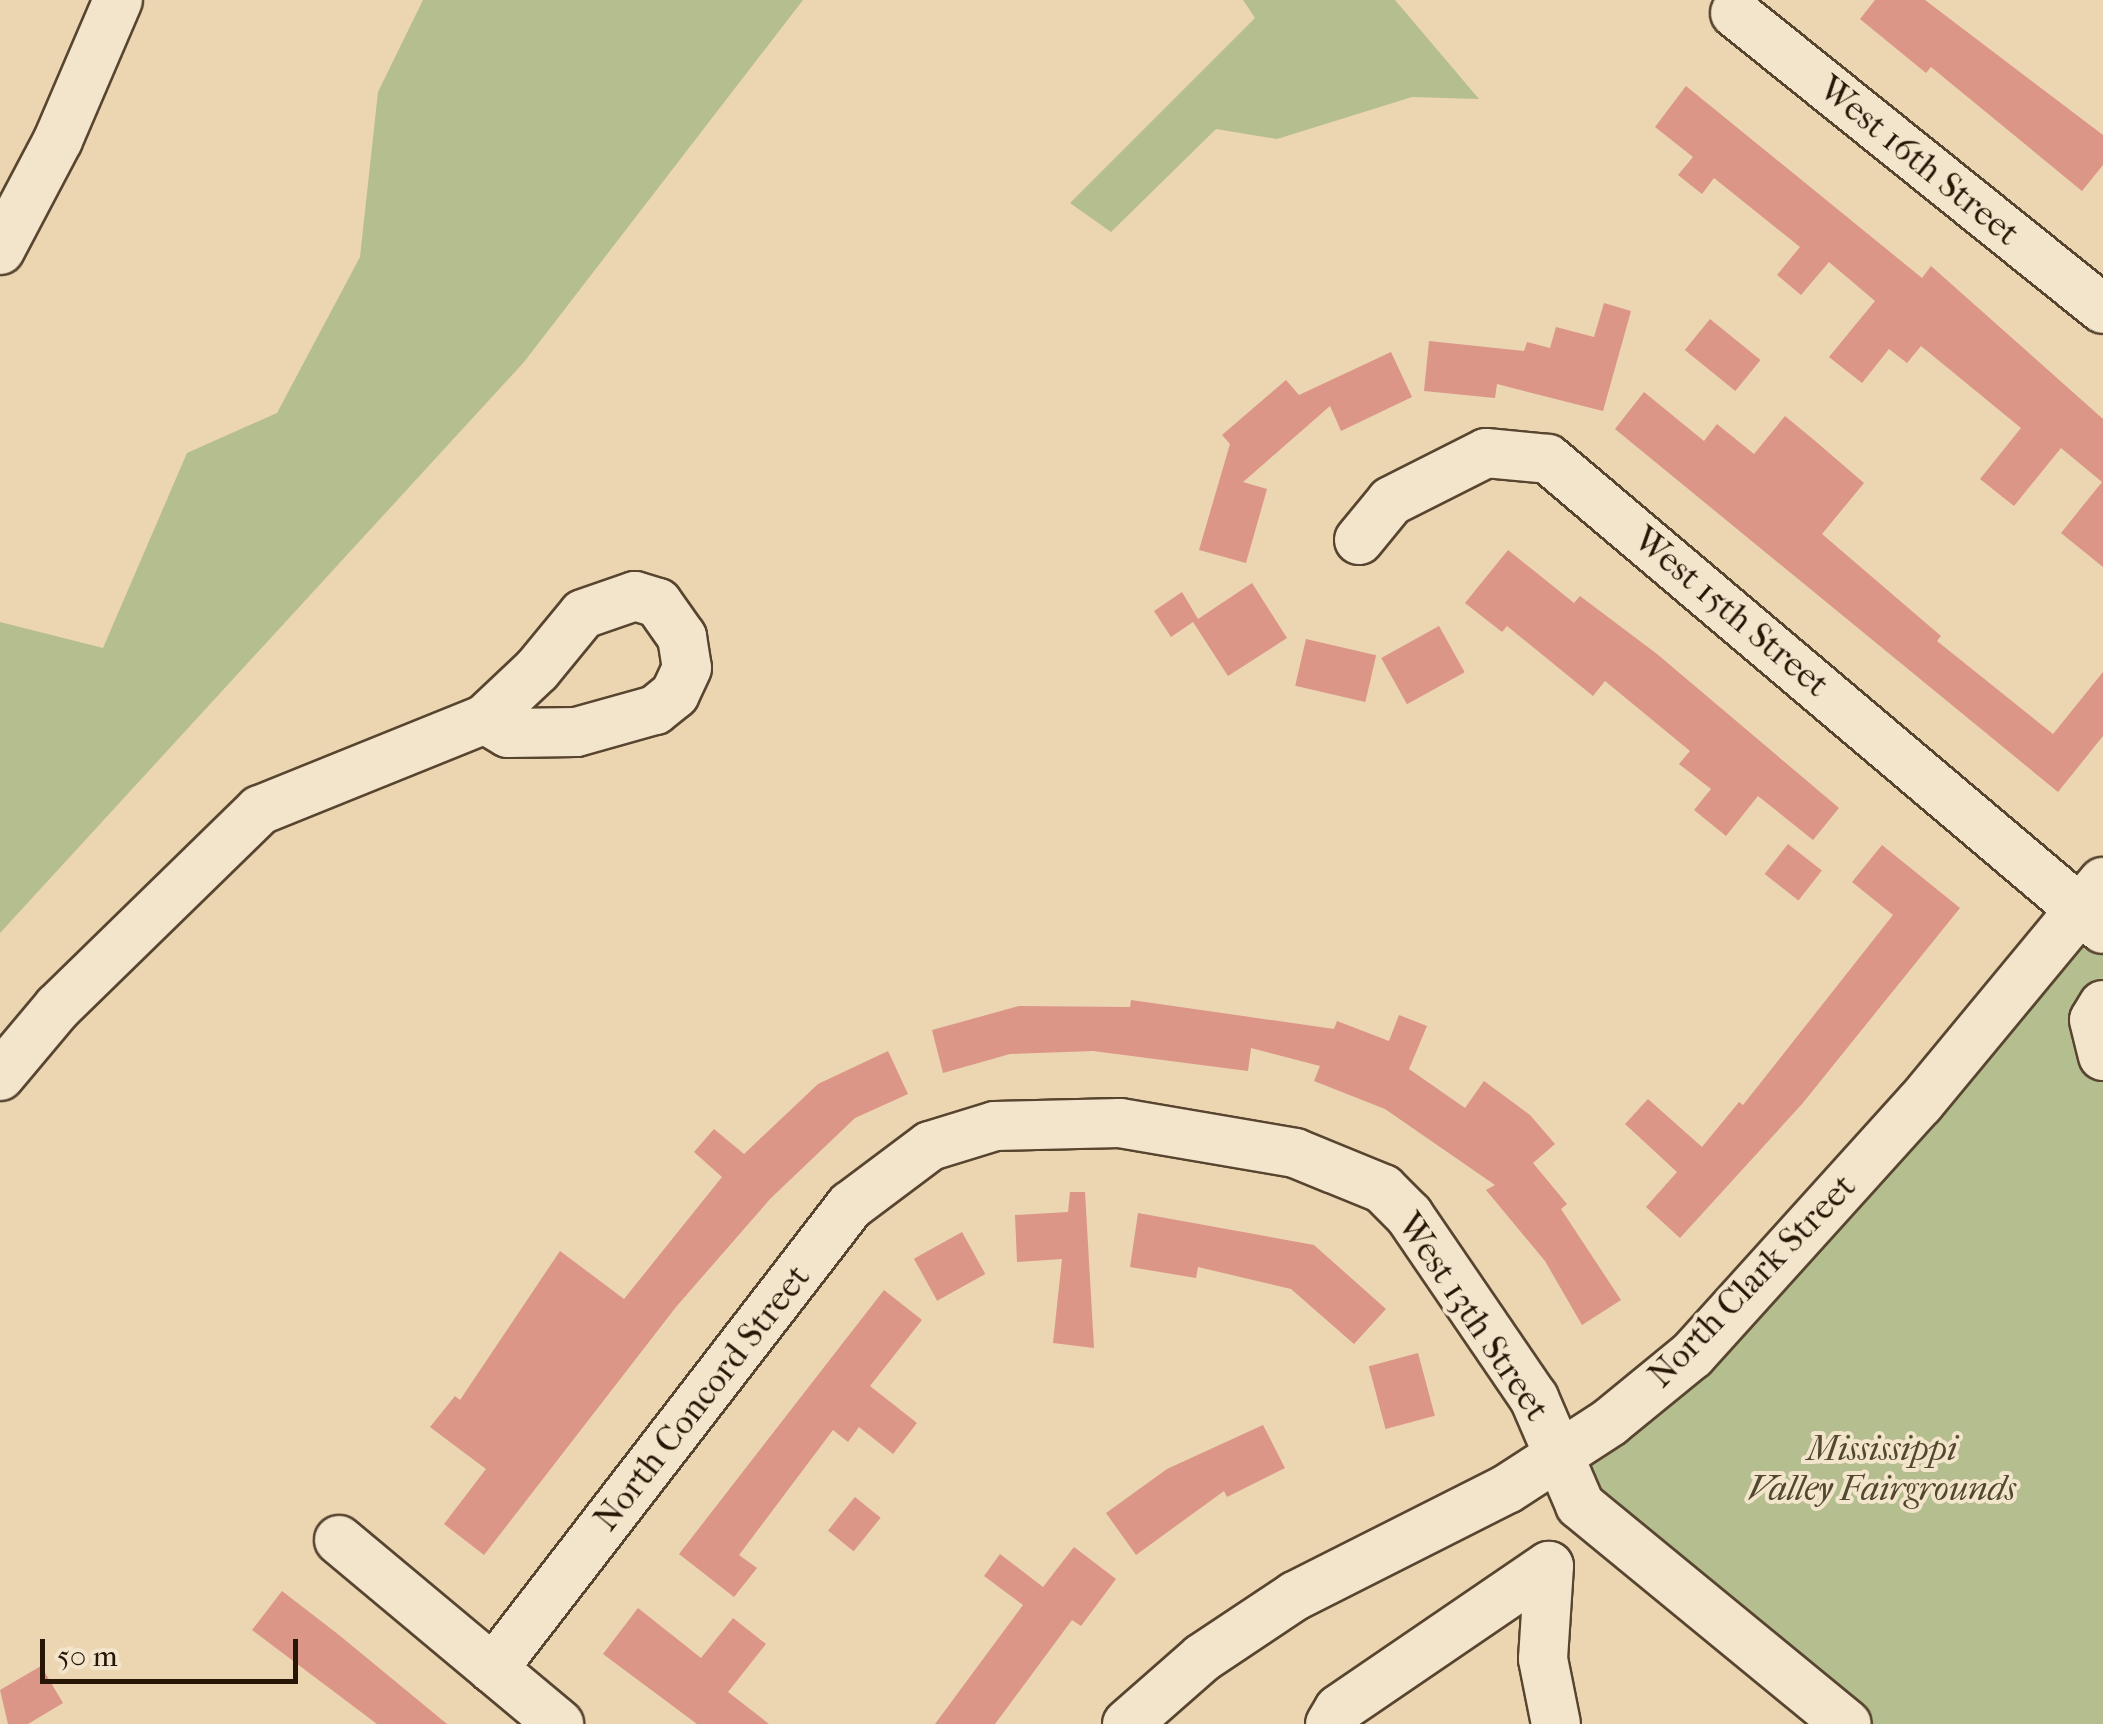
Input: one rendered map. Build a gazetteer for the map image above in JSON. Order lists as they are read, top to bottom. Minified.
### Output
{"streets":{"street":["West 16th Street","West 15th Street","North Clark Street","West 13th Street","North Concord Street"]},"crossings":[["West 15th Street","North Clark Street"],["North Clark Street","West 13th Street"],["West 13th Street","North Concord Street"]],"parks":["Mississippi Valley Fairgrounds"],"scale_bar":"50 m"}
